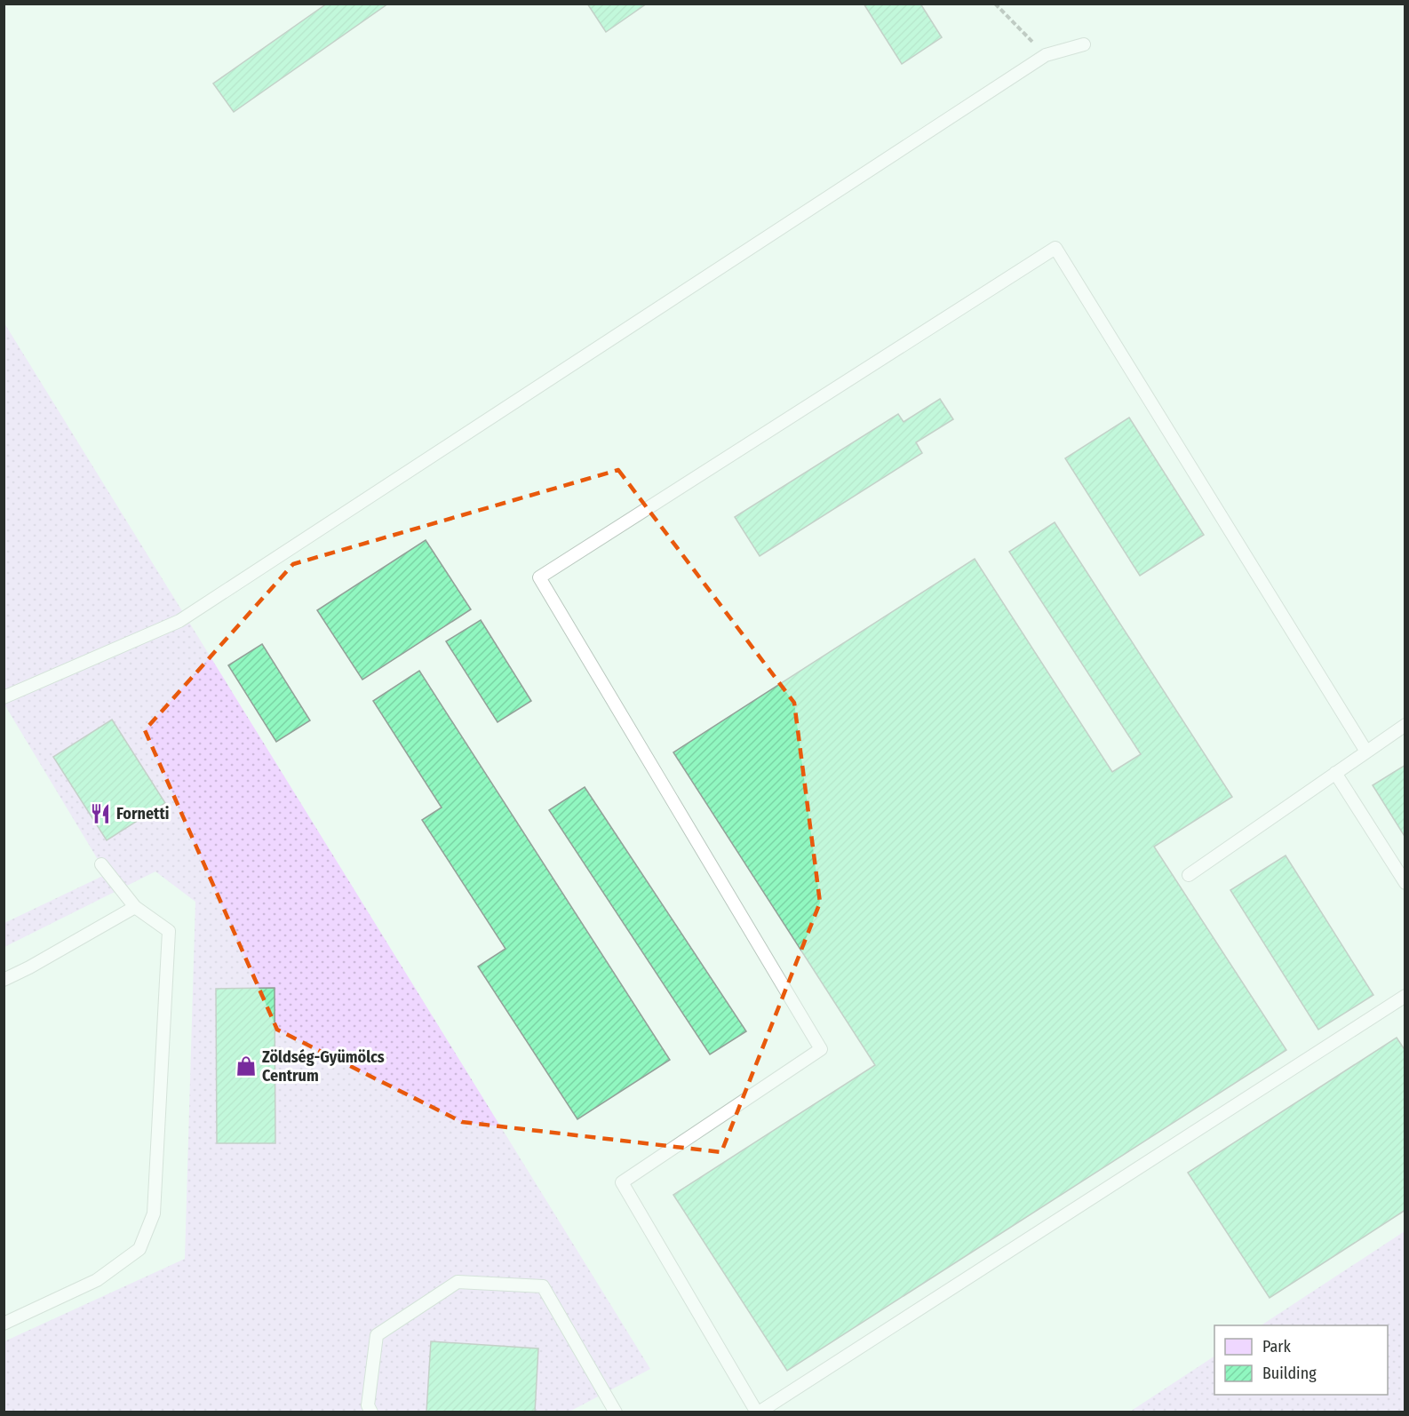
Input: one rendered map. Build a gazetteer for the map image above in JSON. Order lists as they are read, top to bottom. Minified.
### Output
{"places":{"restaurant":["Fornetti"],"shop":["Zöldség-Gyümölcs Centrum"]},"legend":["Park","Building"]}
